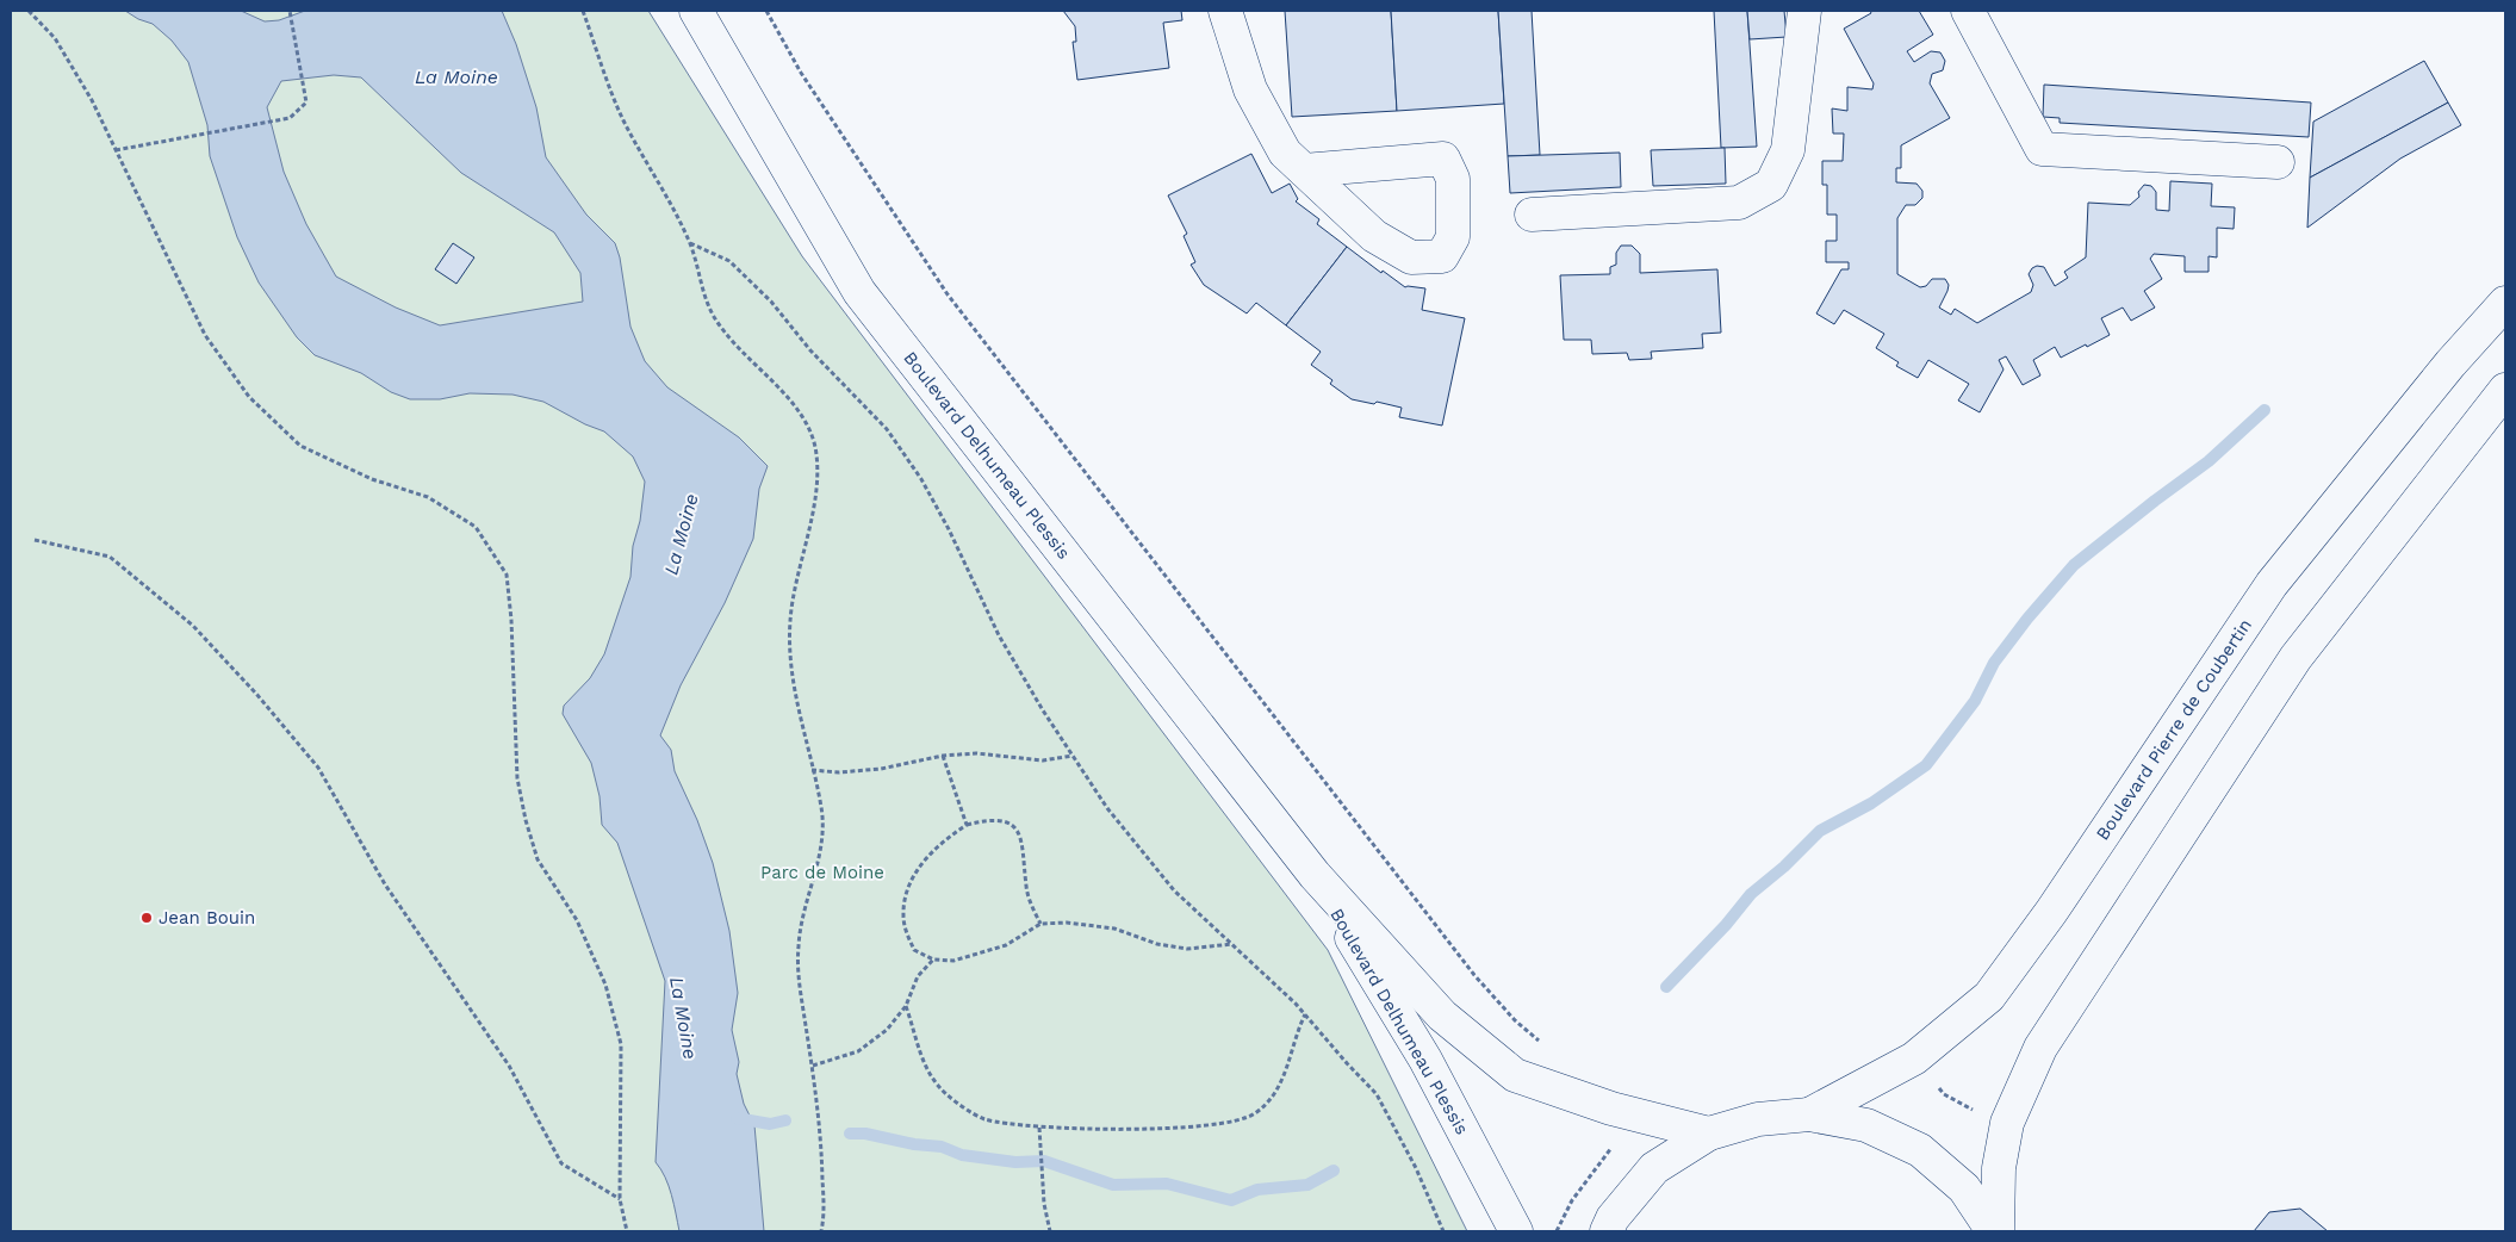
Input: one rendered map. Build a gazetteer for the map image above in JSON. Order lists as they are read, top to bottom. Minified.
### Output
{"streets":{"main road":["Boulevard Delhumeau Plessis","Boulevard Pierre de Coubertin"]},"water":["La Moine"],"parks":["Parc de Moine"],"places":["Jean Bouin"]}
